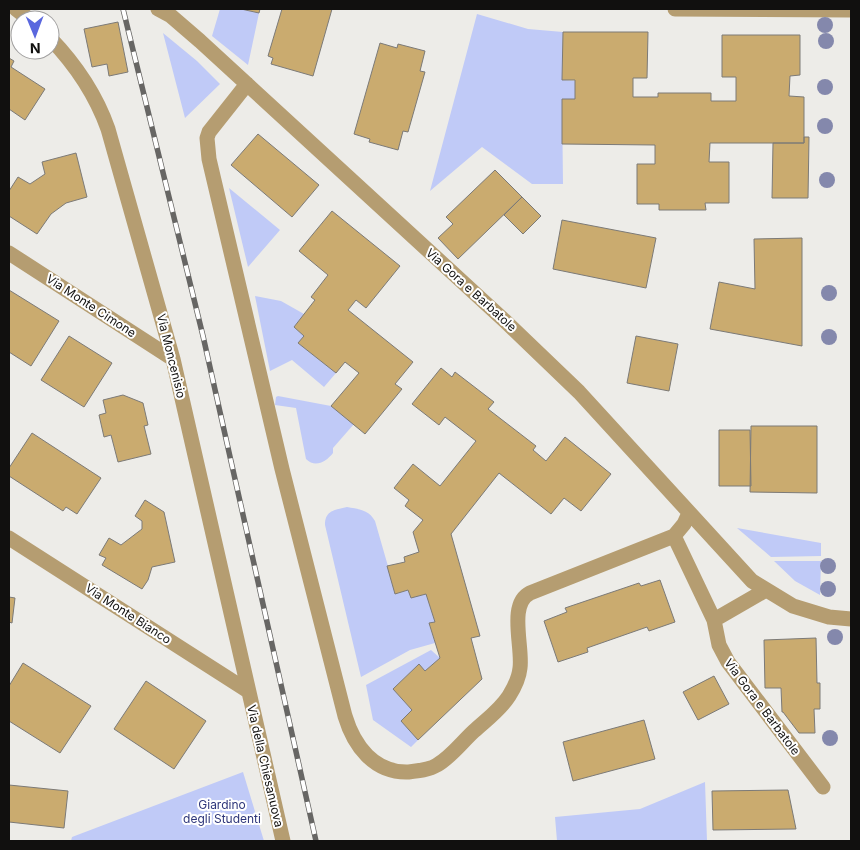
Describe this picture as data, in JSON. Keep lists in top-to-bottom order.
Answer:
{
  "streets": {
    "street": [
      "Via Gora e Barbatole",
      "Via Monte Cimone",
      "Via Moncenisio",
      "Via Monte Bianco",
      "Via della Chiesanuova"
    ]
  },
  "crossings": [
    ["Via Monte Cimone", "Via Moncenisio"],
    ["Via Moncenisio", "Via Monte Bianco"],
    ["Via Moncenisio", "Via della Chiesanuova"],
    ["Via Monte Bianco", "Via della Chiesanuova"]
  ],
  "parks": ["Giardino degli Studenti"],
  "north": "bottom"
}
